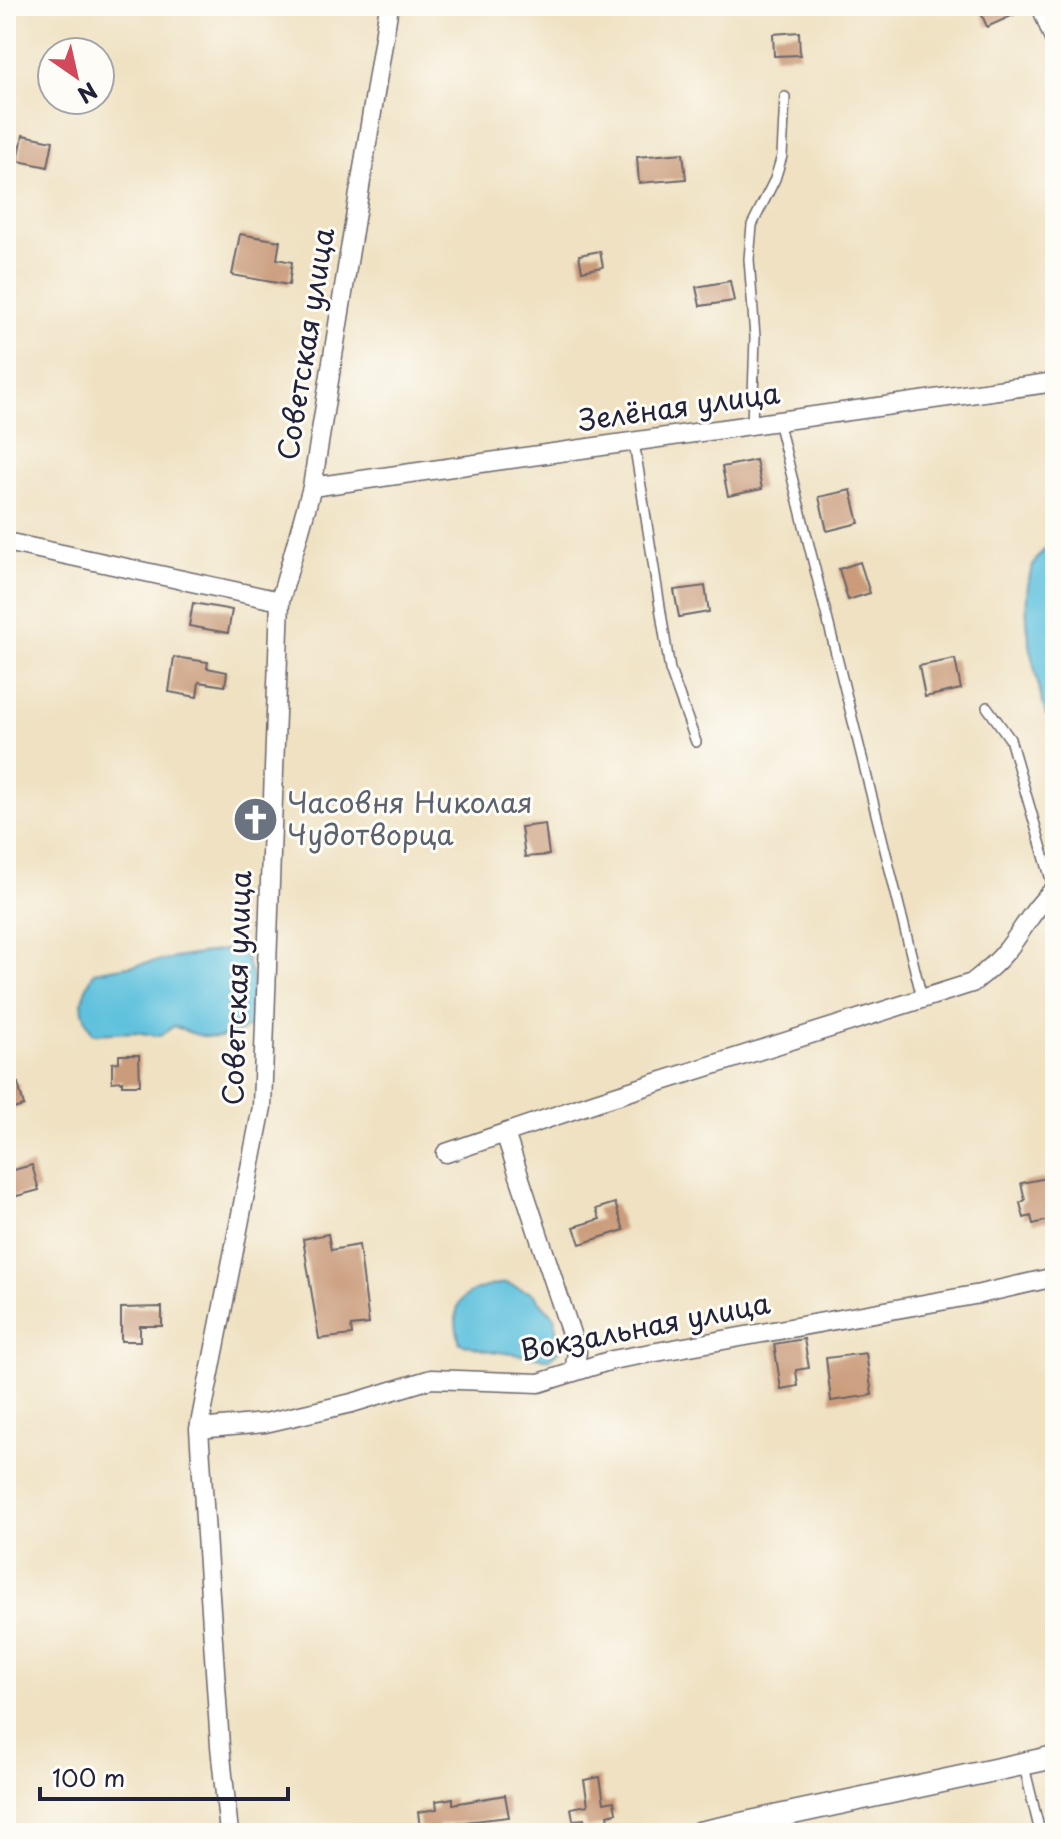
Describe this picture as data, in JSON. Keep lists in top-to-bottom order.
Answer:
{
  "streets": {
    "street": ["Советская улица", "Зелёная улица", "Вокзальная улица"]
  },
  "crossings": [
    ["Советская улица", "Зелёная улица"],
    ["Советская улица", "Вокзальная улица"]
  ],
  "places": {
    "church": ["Часовня Николая Чудотворца"]
  },
  "scale_bar": "100 m",
  "north": "bottom right"
}
